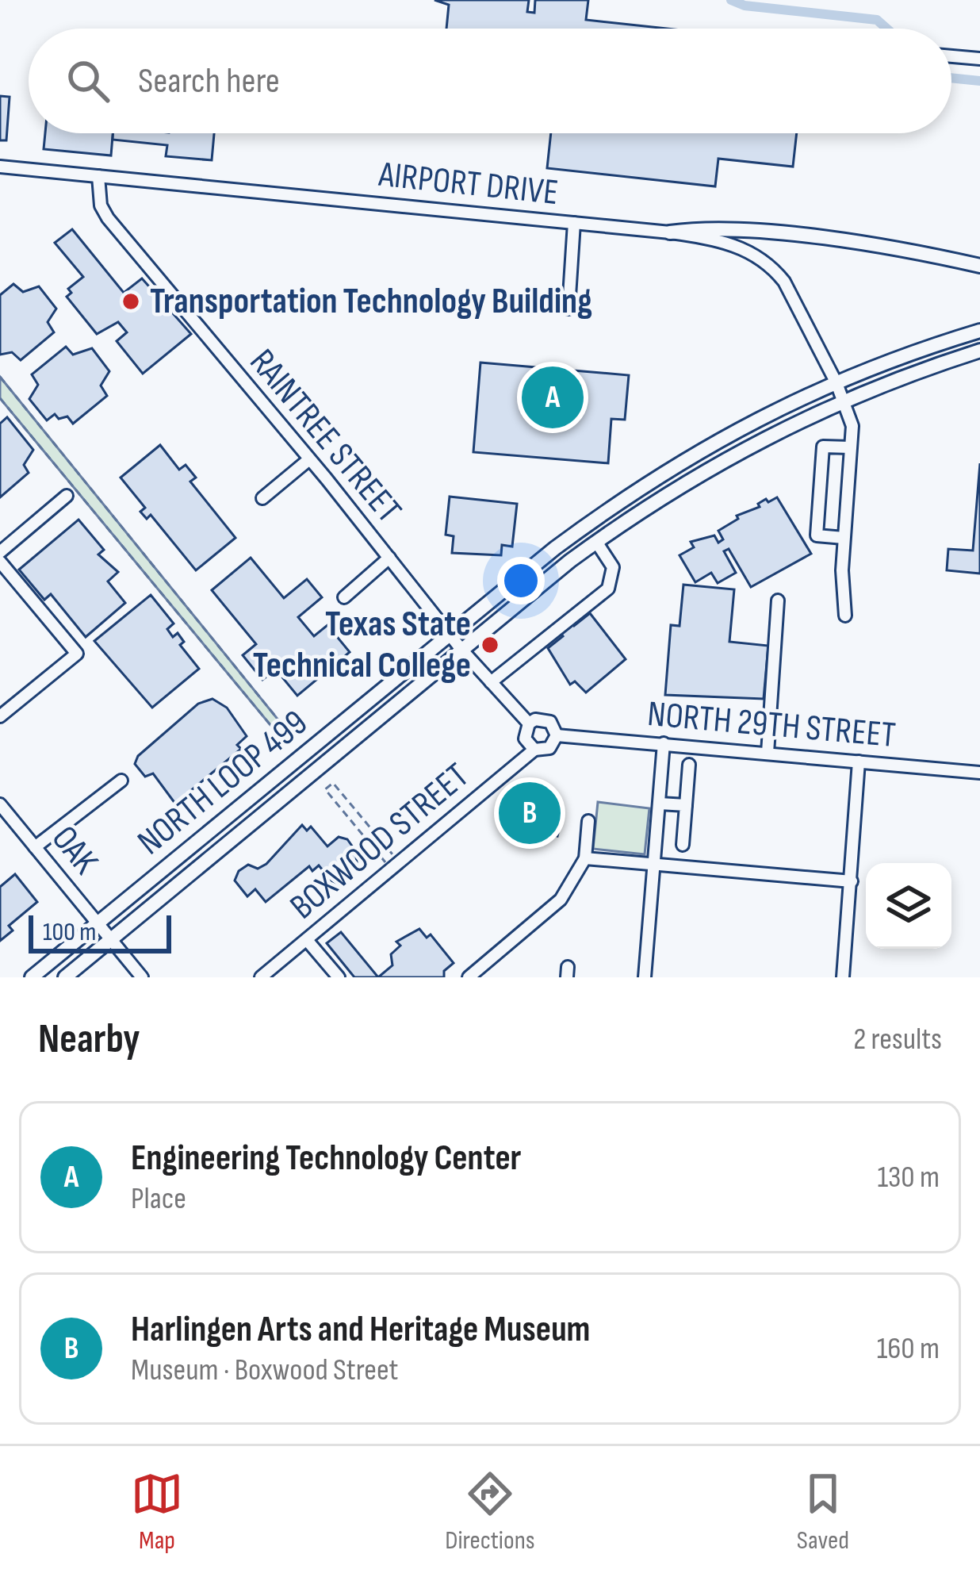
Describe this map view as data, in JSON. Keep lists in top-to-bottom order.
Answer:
{
  "streets": {
    "main road": ["NORTH LOOP 499"],
    "street": [
      "AIRPORT DRIVE",
      "RAINTREE STREET",
      "NORTH 29TH STREET",
      "BOXWOOD STREET",
      "OAK"
    ]
  },
  "crossings": [
    ["AIRPORT DRIVE", "RAINTREE STREET"],
    ["AIRPORT DRIVE", "NORTH LOOP 499"],
    ["RAINTREE STREET", "NORTH 29TH STREET"],
    ["RAINTREE STREET", "NORTH LOOP 499"],
    ["RAINTREE STREET", "BOXWOOD STREET"],
    ["NORTH 29TH STREET", "BOXWOOD STREET"],
    ["NORTH LOOP 499", "OAK"]
  ],
  "places": ["Transportation Technology Building", "Texas State Technical College"],
  "scale_bar": "100 m",
  "page": {
    "search": "Search here",
    "pins": ["A", "B"],
    "scale": "100 m",
    "heading": ["Nearby", "2 results"],
    "list": [
      {
        "mark": "A",
        "name": "Engineering Technology Center",
        "note": "Place",
        "value": "130 m"
      },
      {
        "mark": "B",
        "name": "Harlingen Arts and Heritage Museum",
        "note": "Museum · Boxwood Street",
        "value": "160 m"
      }
    ],
    "nav": ["Map", "Directions", "Saved"]
  }
}
